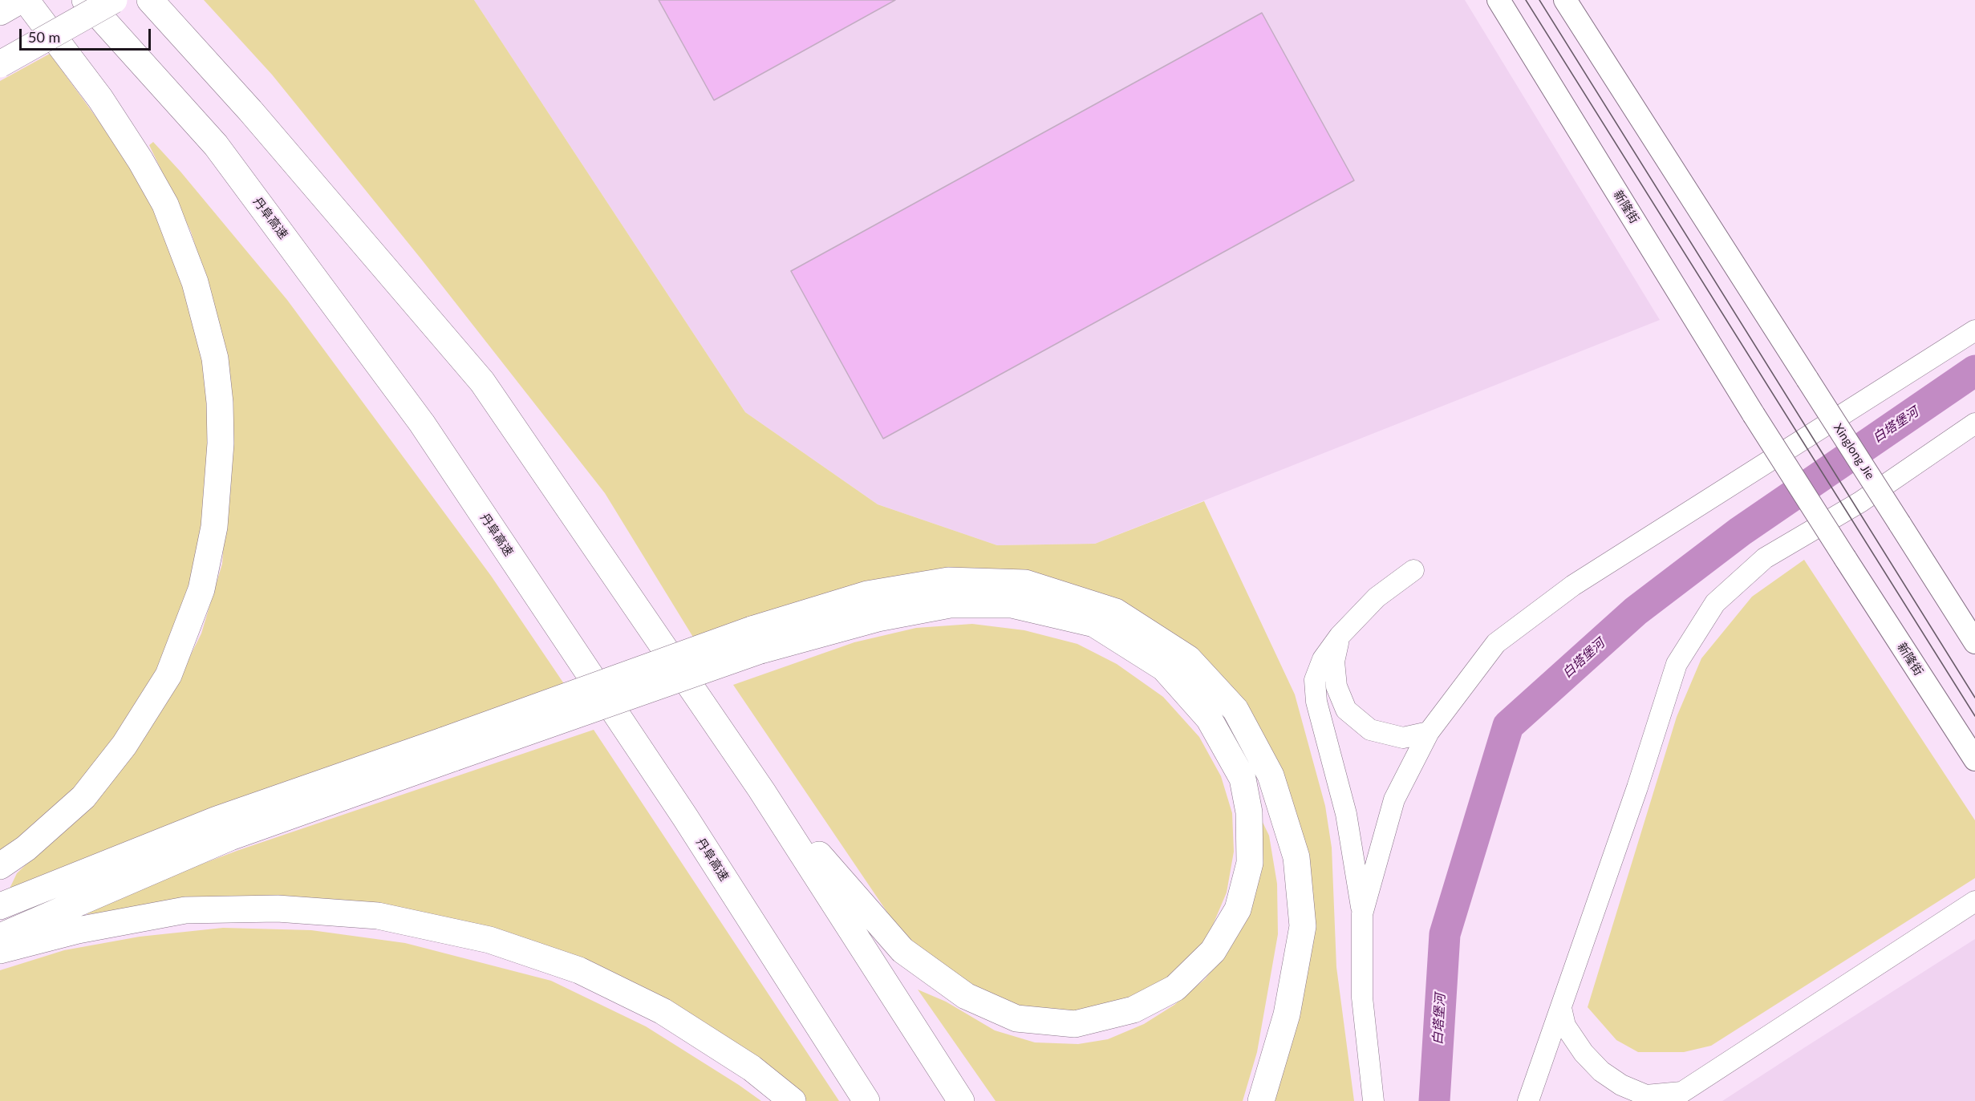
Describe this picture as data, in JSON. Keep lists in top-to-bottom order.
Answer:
{
  "streets": {
    "highway": ["丹阜高速"],
    "main road": ["新隆街", "Xinglong Jie"]
  },
  "water": ["白塔堡河"],
  "scale_bar": "50 m"
}
